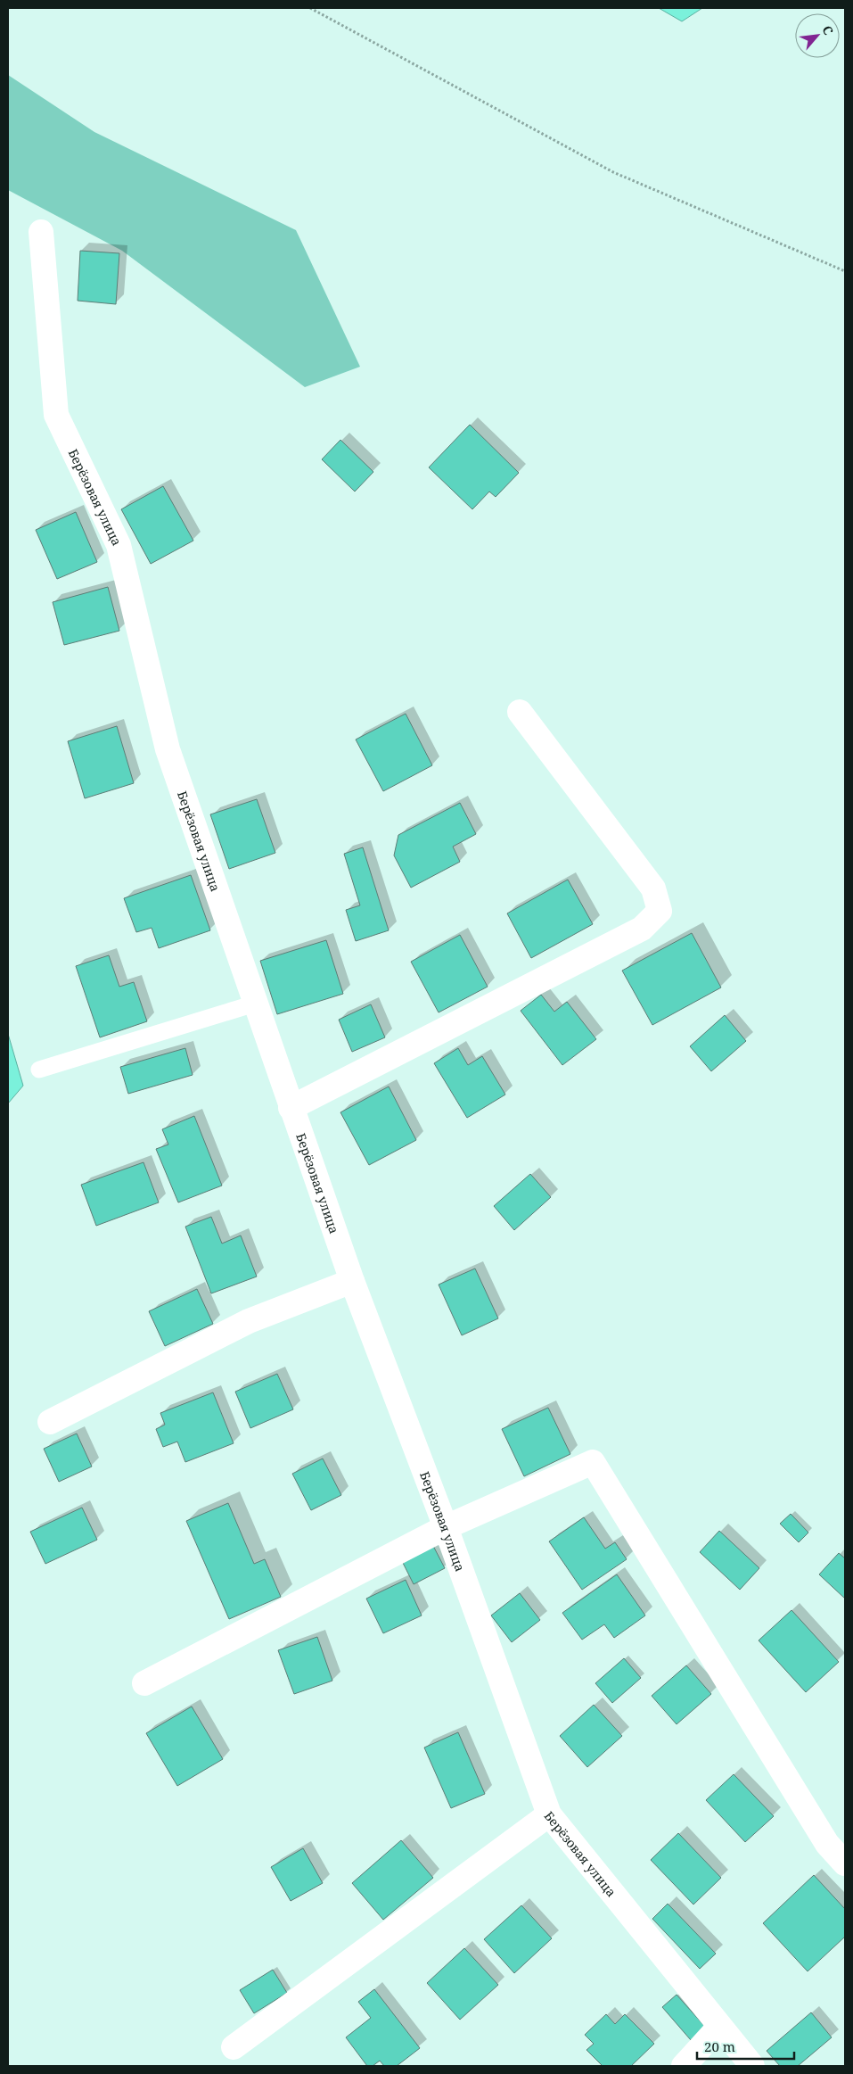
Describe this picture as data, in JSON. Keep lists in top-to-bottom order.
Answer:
{
  "streets": {
    "street": ["Берёзовая улица"]
  },
  "scale_bar": "20 m",
  "north": "top right"
}
